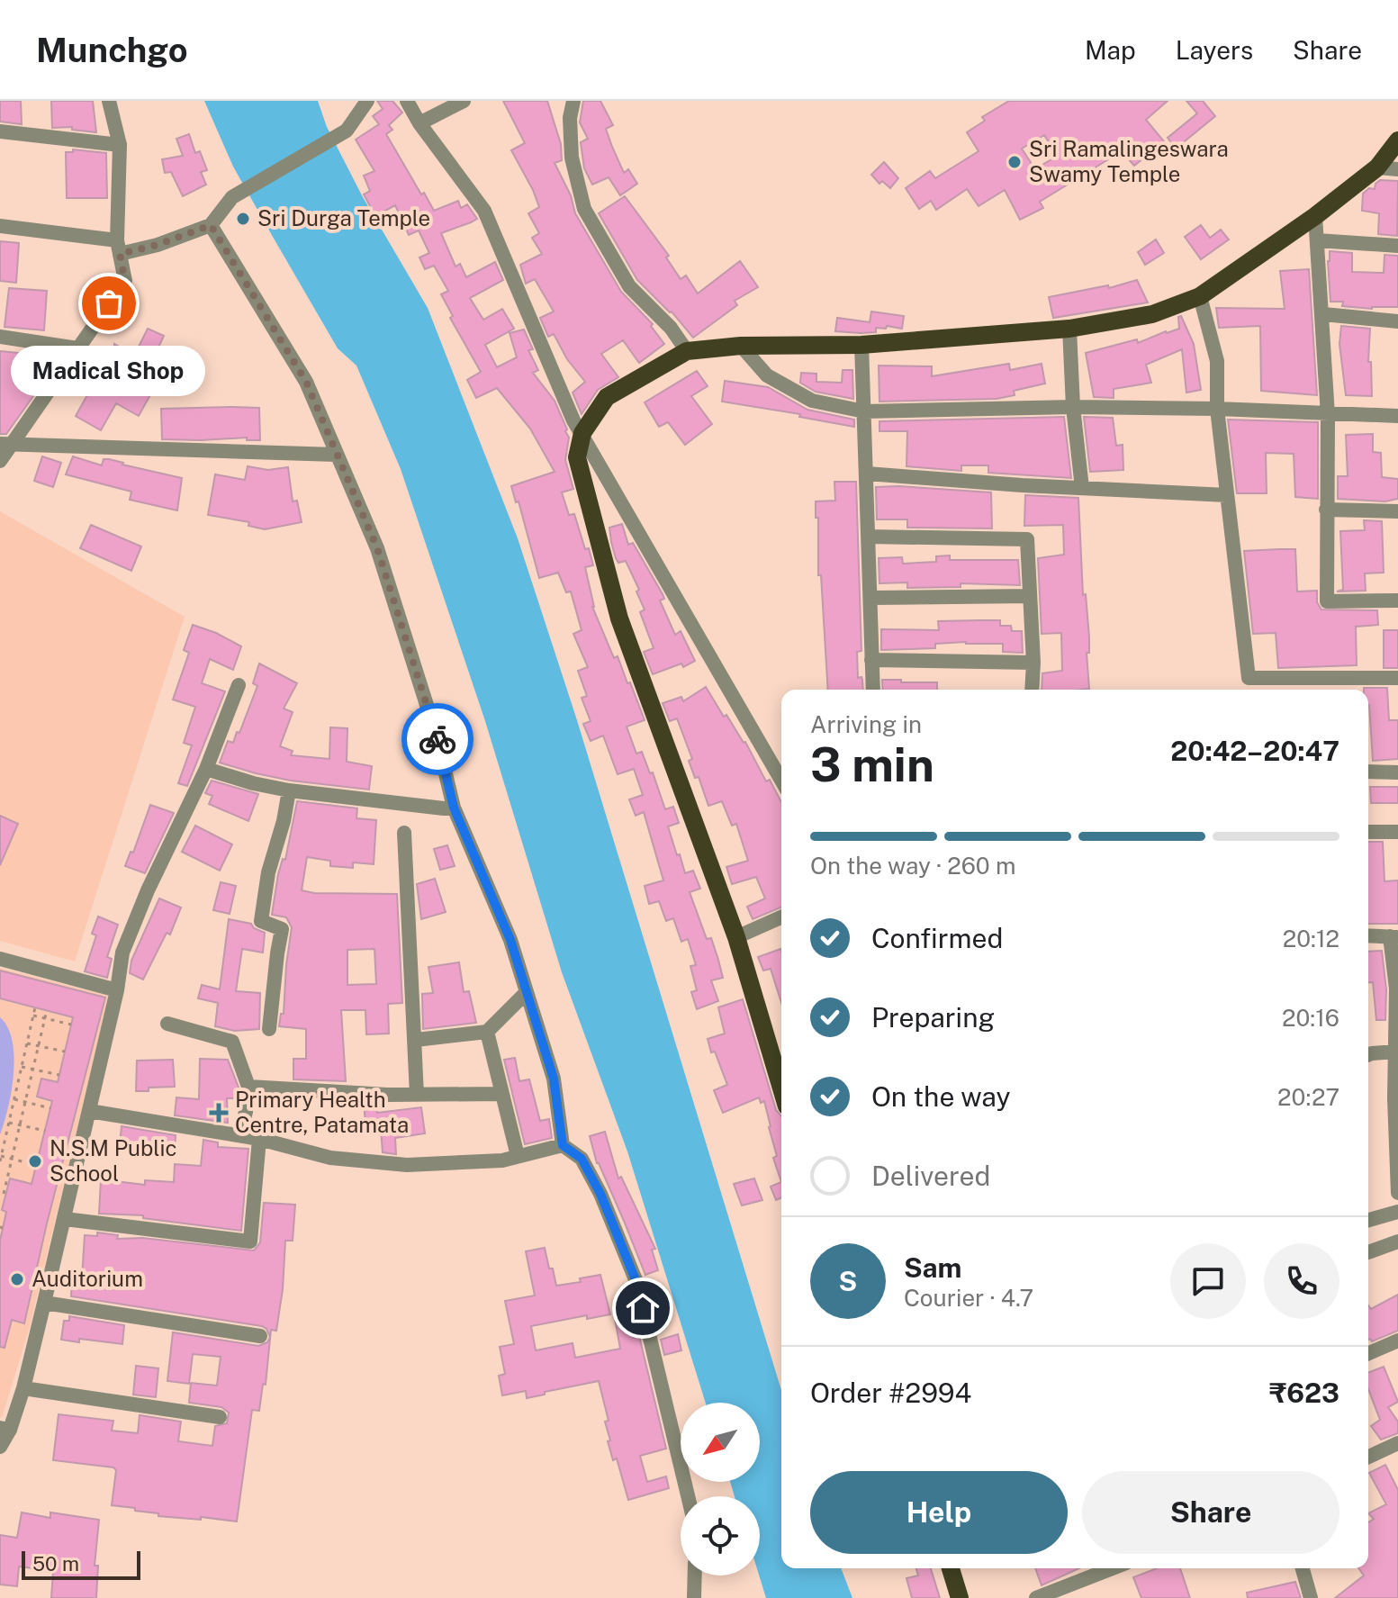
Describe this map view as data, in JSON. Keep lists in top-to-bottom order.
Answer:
{
  "places": {
    "other": [
      "Sri Ramalingeswara Swamy Temple",
      "Sri Durga Temple",
      "Madical Shop",
      "N.S.M Public School",
      "Auditorium"
    ],
    "health": ["Primary Health Centre, Patamata"]
  },
  "scale_bar": "50 m",
  "north": "bottom left",
  "page": {
    "header": "Munchgo",
    "nav": ["Map", "Layers", "Share"],
    "bubble": "Madical Shop",
    "heading": ["3 min", "Arriving in", "20:42–20:47"],
    "panel": [
      "Sam",
      "Courier · 4.7",
      "Order #2994",
      "₹623"
    ],
    "bar": "On the way · 260 m",
    "list": [
      ["Confirmed", "20:12"],
      ["Preparing", "20:16"],
      ["On the way", "20:27"],
      "Delivered"
    ],
    "round": "S",
    "buttons": ["Help", "Share"],
    "scale": "50 m"
  }
}
